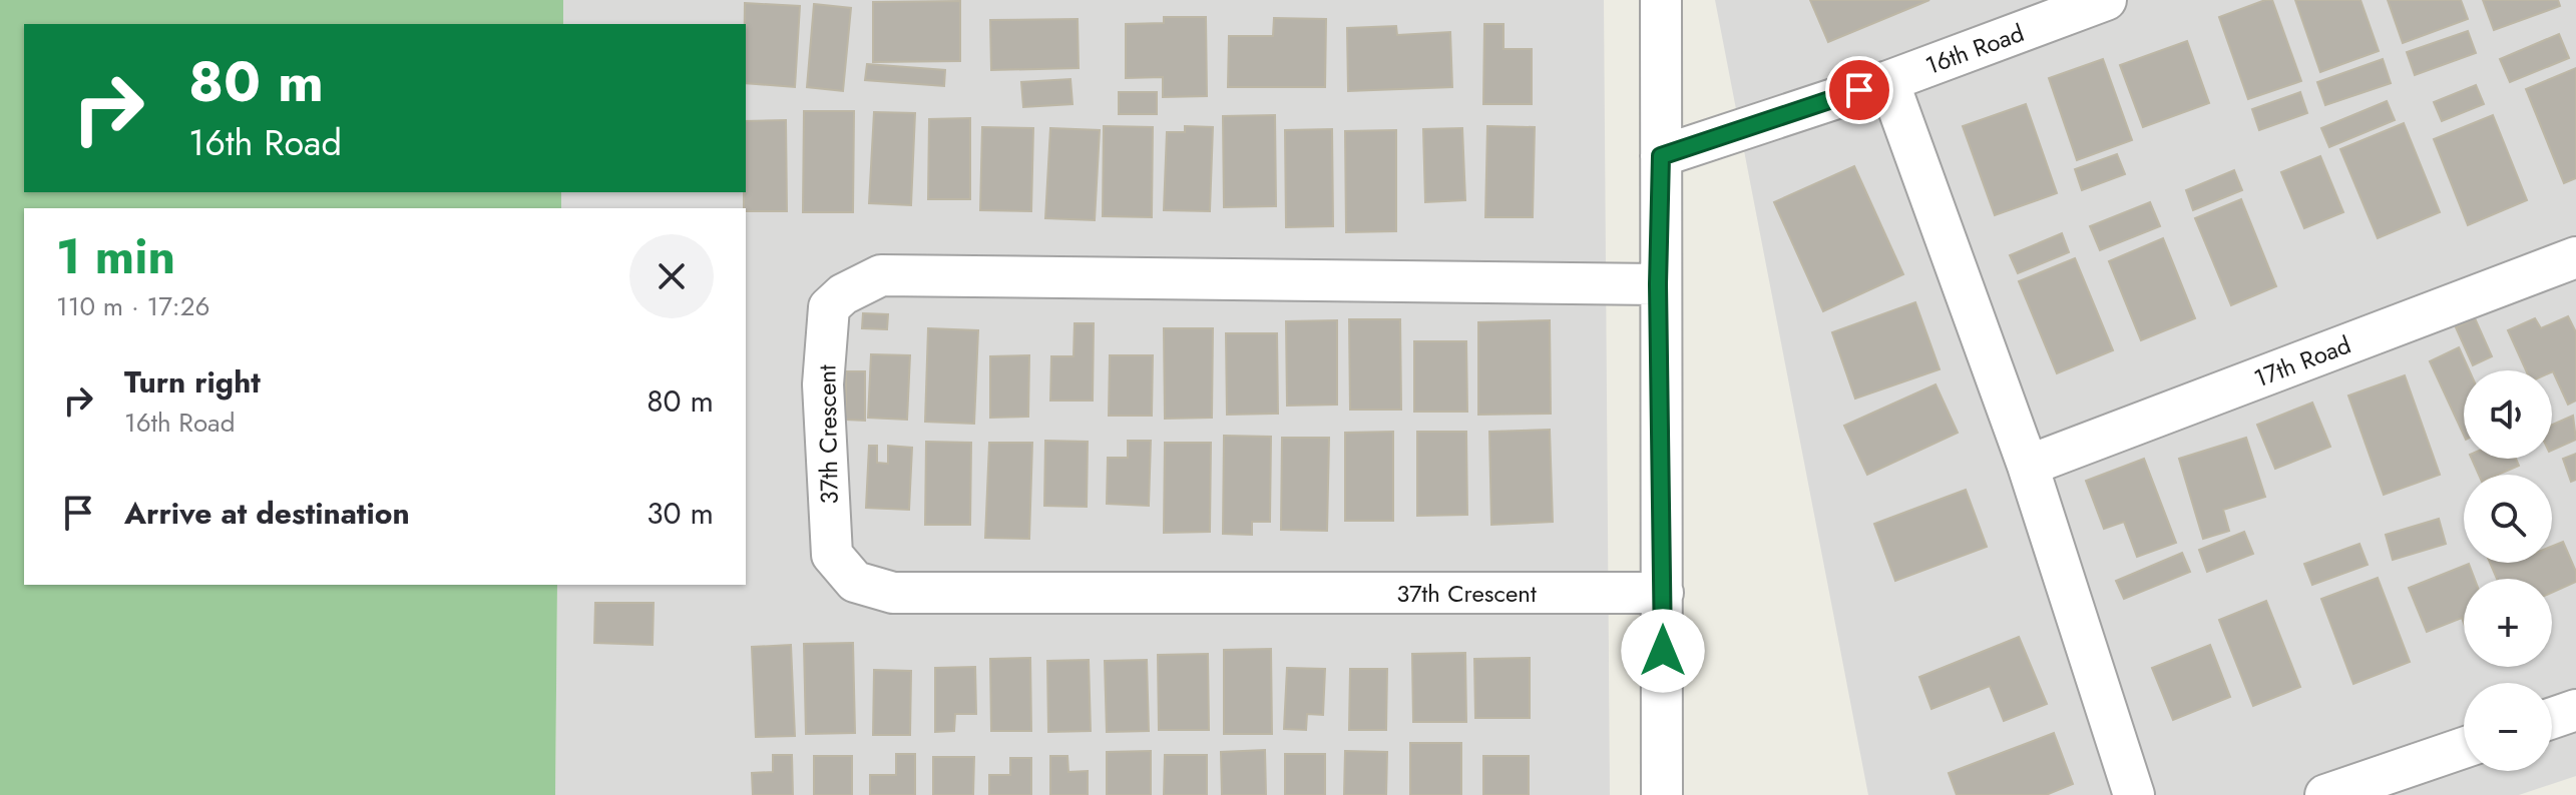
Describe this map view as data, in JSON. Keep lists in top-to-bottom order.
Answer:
{
  "streets": {
    "street": ["16th Road", "17th Road", "37th Crescent"]
  },
  "page": {
    "turn": ["80 m", "16th Road"],
    "heading": ["1 min", "110 m · 17:26"],
    "list": [
      {
        "name": "Turn right",
        "note": "16th Road",
        "value": "80 m"
      },
      {
        "name": "Arrive at destination",
        "value": "30 m"
      }
    ],
    "map_buttons": ["+", "−"]
  }
}
